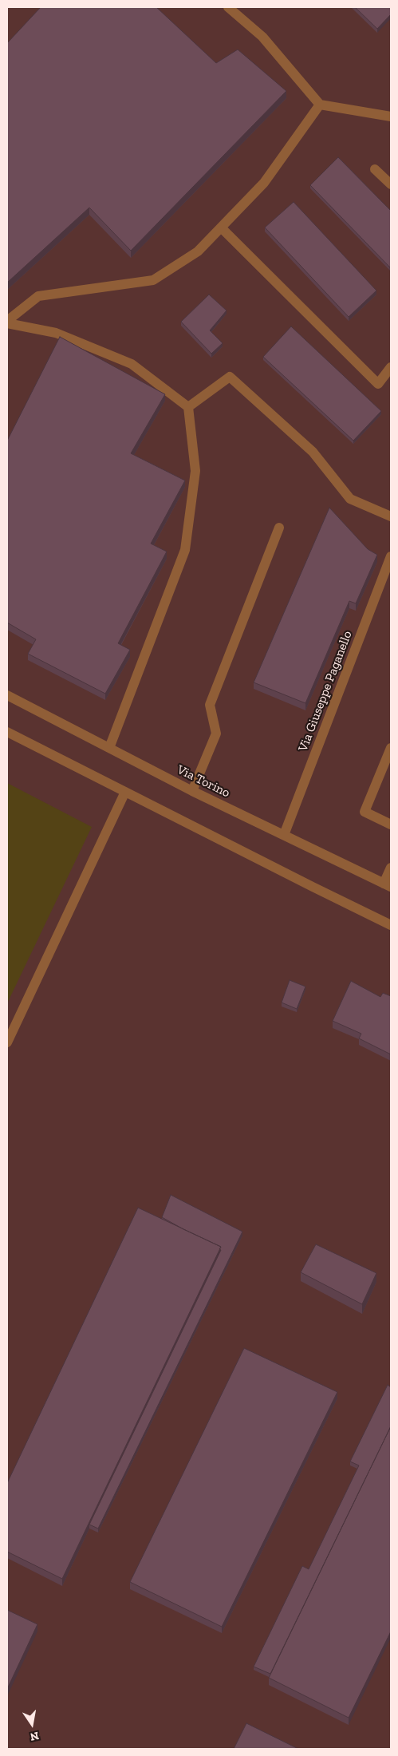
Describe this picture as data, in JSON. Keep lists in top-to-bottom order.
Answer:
{
  "streets": {
    "street": ["Via Giuseppe Paganello", "Via Torino"]
  },
  "crossings": [
    ["Via Giuseppe Paganello", "Via Torino"]
  ],
  "north": "bottom"
}
